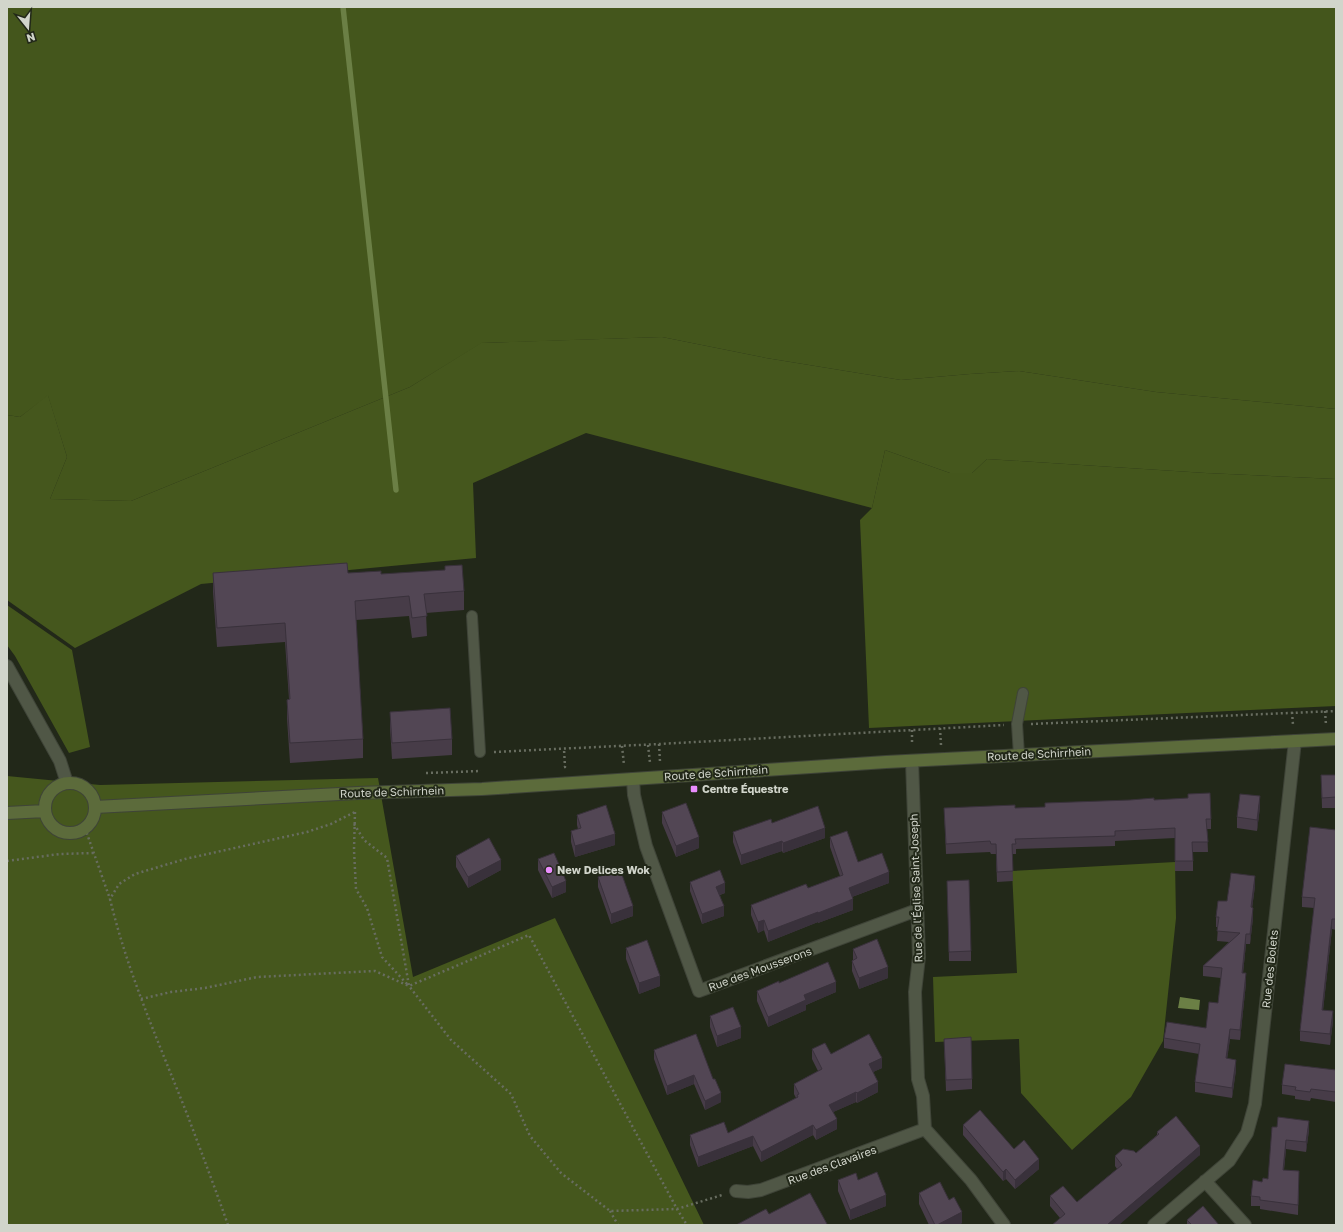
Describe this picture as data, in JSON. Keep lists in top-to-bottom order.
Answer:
{
  "streets": {
    "street": [
      "Route de Schirrhein",
      "Rue de l'Église Saint-Joseph",
      "Rue des Mousserons",
      "Rue des Bolets",
      "Rue des Clavaires"
    ]
  },
  "crossings": [
    ["Route de Schirrhein", "Rue de l'Église Saint-Joseph"],
    ["Route de Schirrhein", "Rue des Mousserons"],
    ["Route de Schirrhein", "Rue des Bolets"],
    ["Rue de l'Église Saint-Joseph", "Rue des Mousserons"],
    ["Rue de l'Église Saint-Joseph", "Rue des Clavaires"]
  ],
  "places": {
    "transit": ["Centre Équestre"],
    "other": ["New Delices Wok"]
  },
  "north": "bottom"
}
